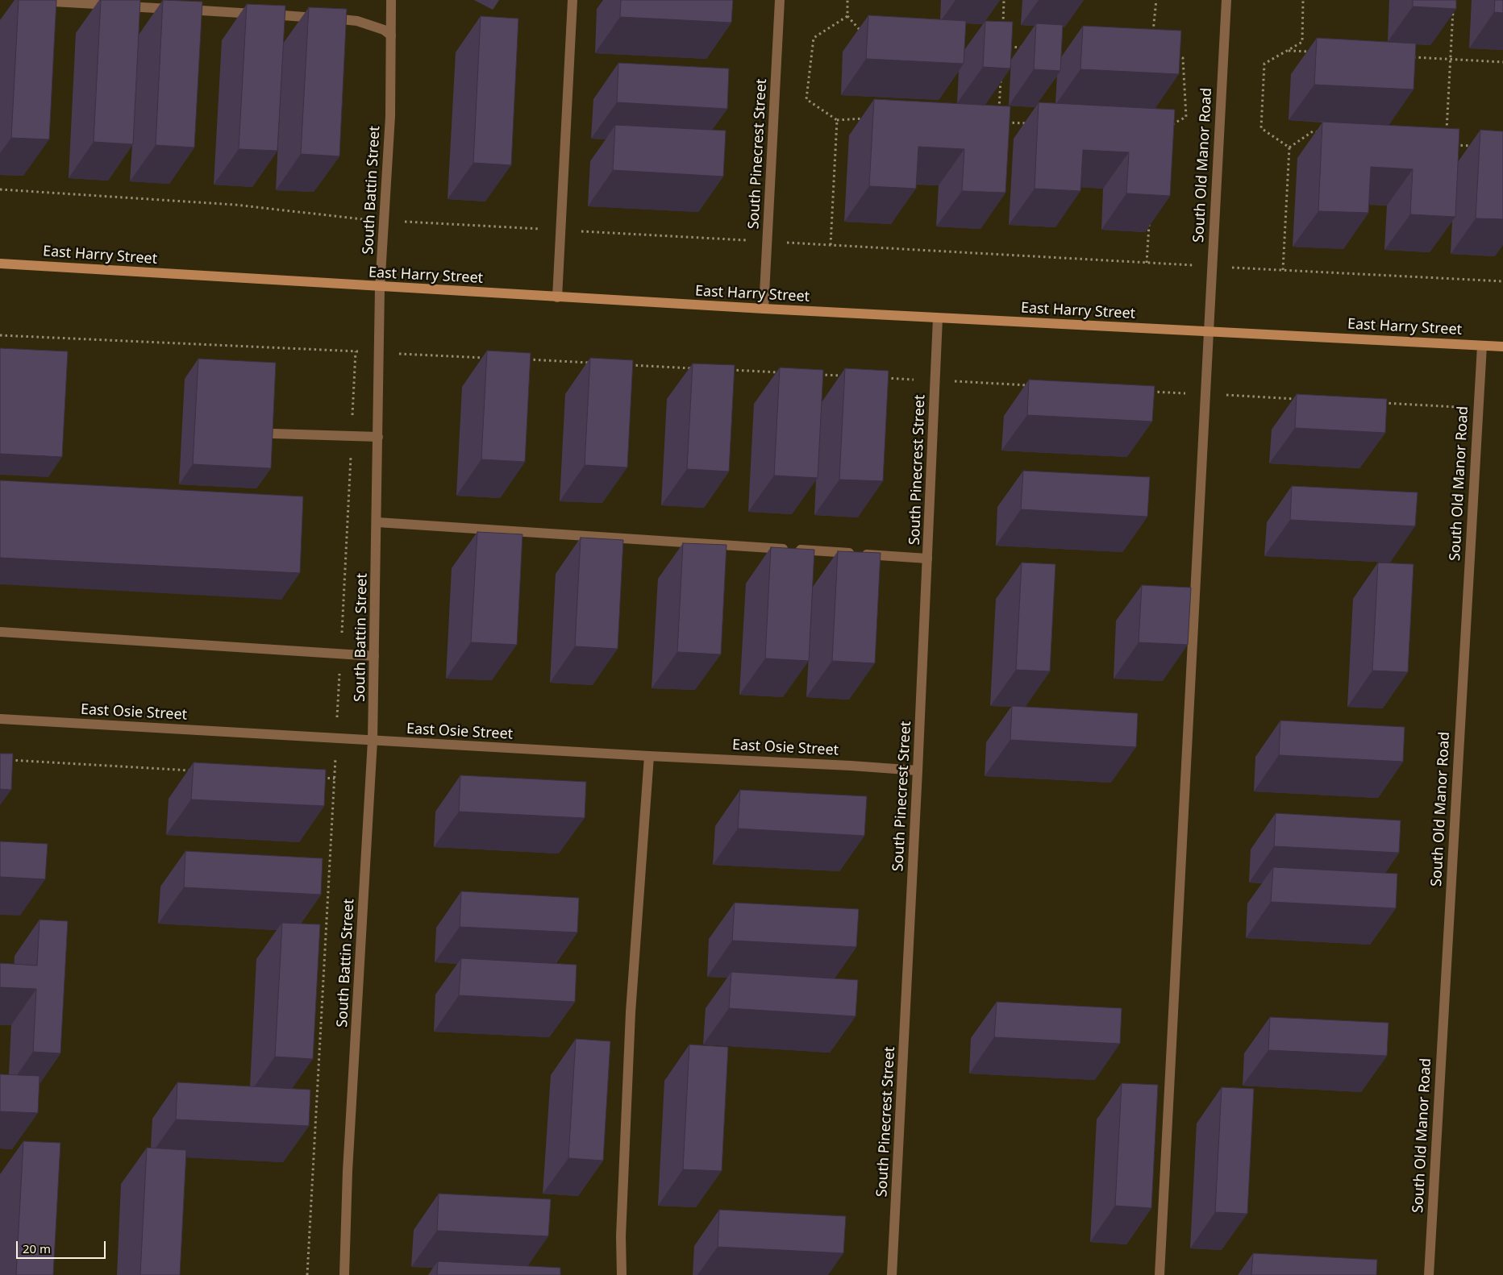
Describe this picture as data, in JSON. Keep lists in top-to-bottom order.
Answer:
{
  "streets": {
    "main road": ["East Harry Street"],
    "street": [
      "South Pinecrest Street",
      "South Old Manor Road",
      "South Battin Street",
      "East Osie Street"
    ]
  },
  "crossings": [
    ["South Pinecrest Street", "East Harry Street"],
    ["South Pinecrest Street", "East Osie Street"],
    ["South Old Manor Road", "East Harry Street"],
    ["South Battin Street", "East Harry Street"],
    ["South Battin Street", "East Osie Street"]
  ],
  "scale_bar": "20 m"
}
